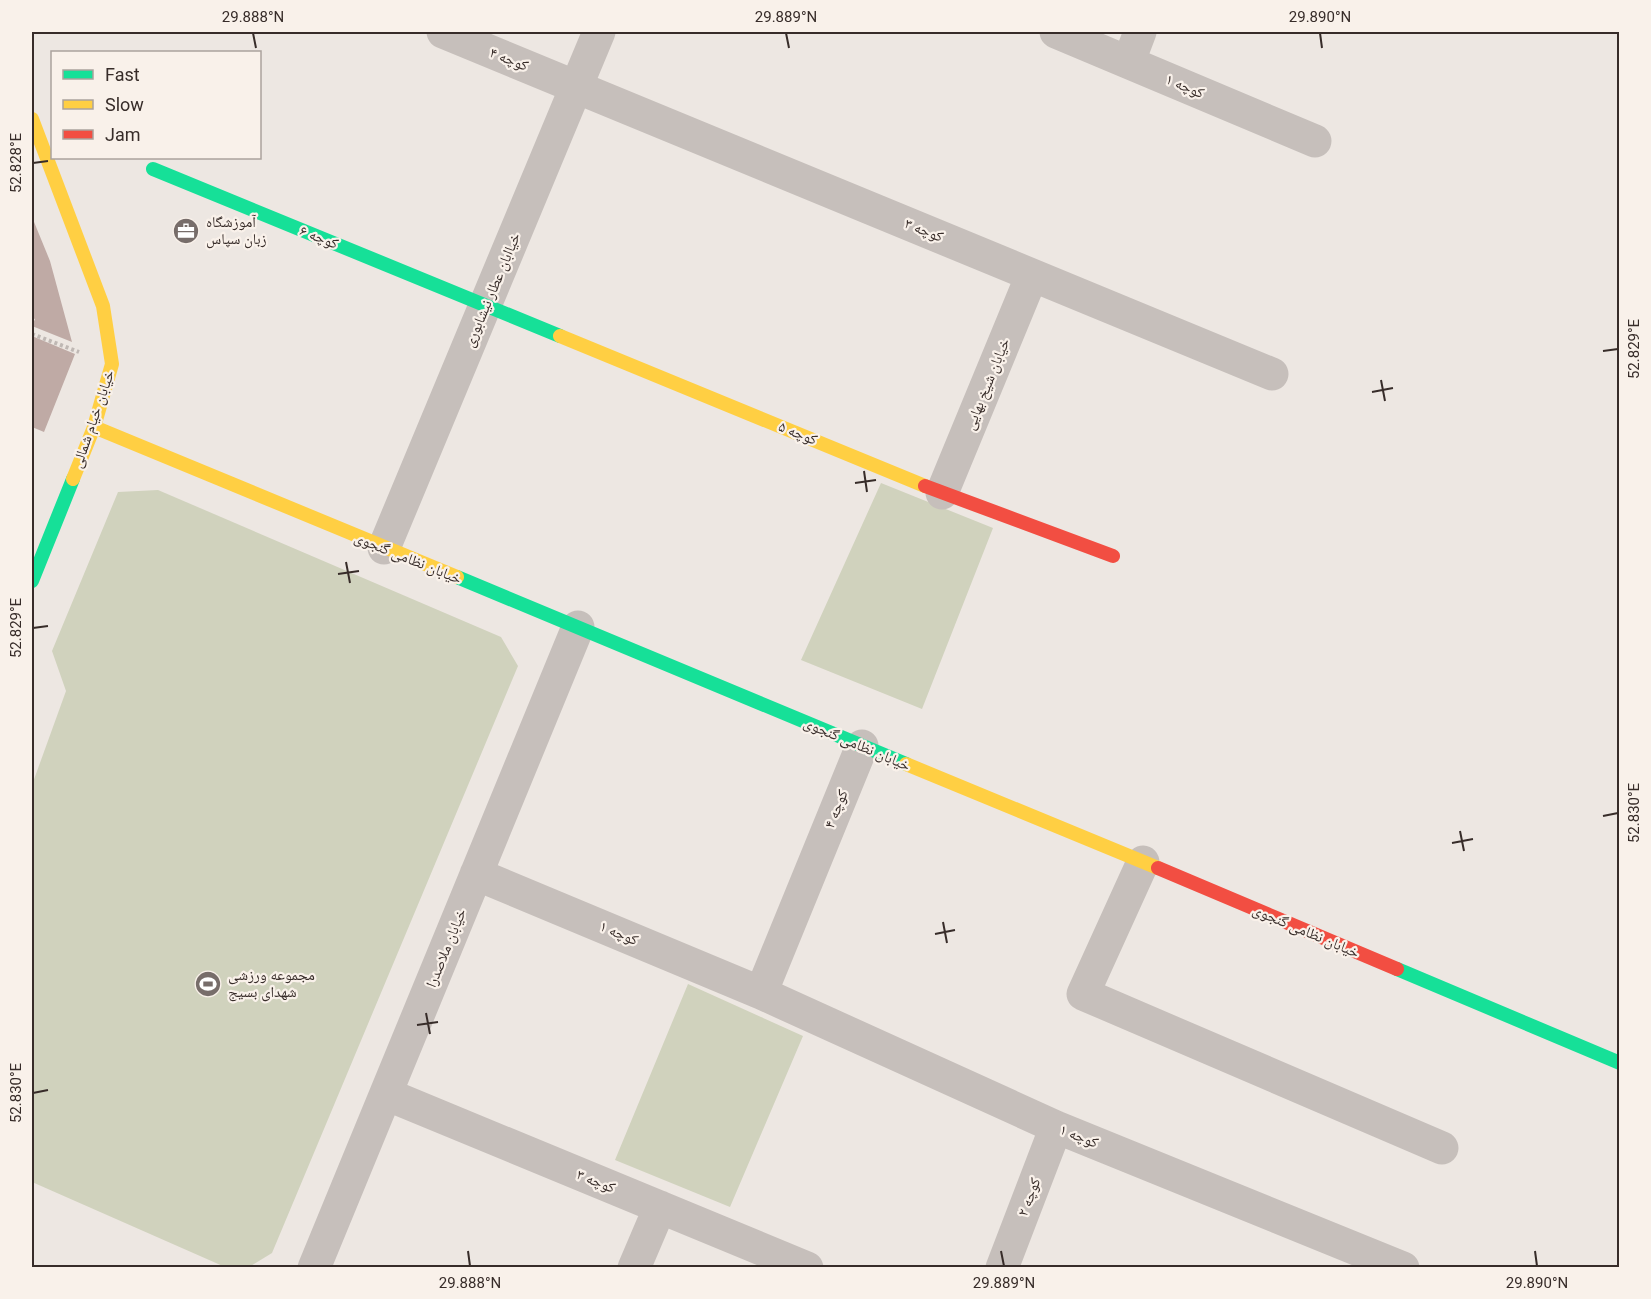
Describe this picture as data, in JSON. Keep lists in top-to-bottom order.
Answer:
{
  "streets": {
    "street": [
      "کوچه ۴",
      "کوچه ۱",
      "کوچه ۳",
      "کوچه ۶",
      "خیاابان عطار نیشابوری",
      "خیابان شیخ بهایی",
      "خیابان خیام شمالی",
      "کوچه ۵",
      "خیابان نظامی گنجوی",
      "خیابان ملاصدرا",
      "کوچه ۲"
    ]
  },
  "crossings": [
    ["کوچه ۴", "کوچه ۱"],
    ["کوچه ۴", "کوچه ۳"],
    ["کوچه ۴", "خیاابان عطار نیشابوری"],
    ["کوچه ۴", "خیابان نظامی گنجوی"],
    ["کوچه ۱", "خیابان ملاصدرا"],
    ["کوچه ۱", "کوچه ۲"],
    ["کوچه ۳", "خیاابان عطار نیشابوری"],
    ["کوچه ۳", "خیابان شیخ بهایی"],
    ["کوچه ۳", "خیابان ملاصدرا"],
    ["کوچه ۶", "خیاابان عطار نیشابوری"],
    ["کوچه ۶", "کوچه ۵"],
    ["خیاابان عطار نیشابوری", "کوچه ۵"],
    ["خیاابان عطار نیشابوری", "خیابان نظامی گنجوی"],
    ["خیابان شیخ بهایی", "کوچه ۵"],
    ["خیابان خیام شمالی", "خیابان نظامی گنجوی"],
    ["خیابان نظامی گنجوی", "خیابان ملاصدرا"]
  ],
  "places": {
    "office": ["آموزشگاه زبان سپاس"],
    "sports": ["مجموعه ورزشی شهدای بسیج"]
  },
  "legend": ["Fast", "Slow", "Jam"],
  "coordinates": [
    "29.888°N",
    "29.889°N",
    "29.890°N",
    "52.828°E",
    "52.829°E",
    "52.830°E"
  ]
}
